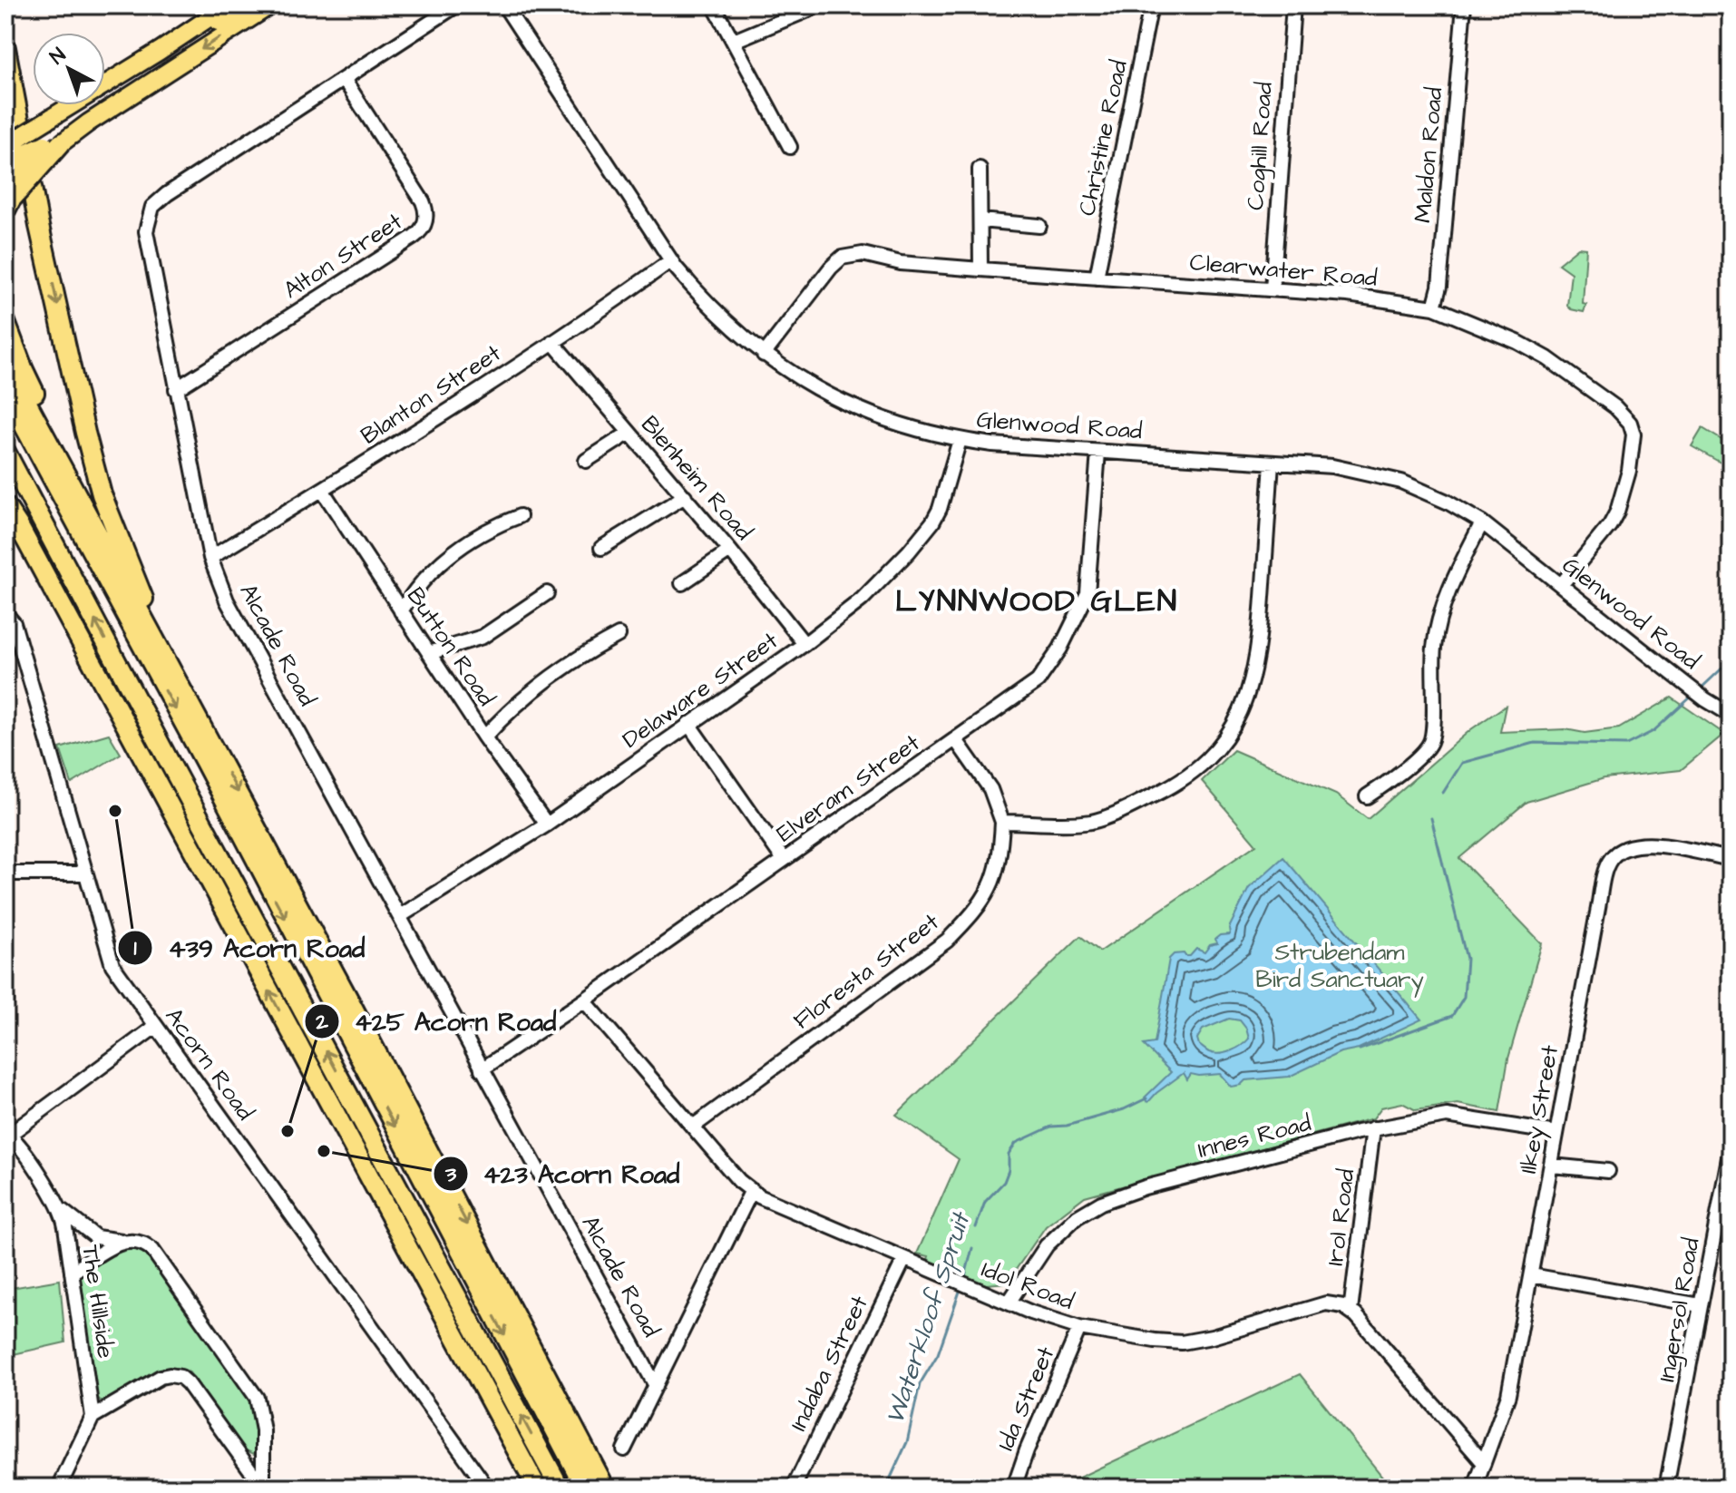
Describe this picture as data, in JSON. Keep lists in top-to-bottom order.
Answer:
{
  "streets": {
    "street": [
      "Christine Road",
      "Coghill Road",
      "Maldon Road",
      "Alton Street",
      "Clearwater Road",
      "Blanton Street",
      "Glenwood Road",
      "Blenheim Road",
      "Alcade Road",
      "Button Road",
      "Delaware Street",
      "Elveram Street",
      "Floresta Street",
      "Acorn Road",
      "Ilkey Street",
      "Innes Road",
      "Irol Road",
      "Idol Road",
      "The Hillside",
      "Ingersol Road",
      "Indaba Street",
      "Ida Street"
    ]
  },
  "crossings": [
    ["Christine Road", "Clearwater Road"],
    ["Coghill Road", "Clearwater Road"],
    ["Maldon Road", "Clearwater Road"],
    ["Alton Street", "Alcade Road"],
    ["Clearwater Road", "Glenwood Road"],
    ["Blanton Street", "Glenwood Road"],
    ["Blanton Street", "Blenheim Road"],
    ["Blanton Street", "Alcade Road"],
    ["Blanton Street", "Button Road"],
    ["Glenwood Road", "Delaware Street"],
    ["Glenwood Road", "Elveram Street"],
    ["Blenheim Road", "Delaware Street"],
    ["Alcade Road", "Delaware Street"],
    ["Alcade Road", "Elveram Street"],
    ["Button Road", "Delaware Street"],
    ["Elveram Street", "Idol Road"],
    ["Floresta Street", "Idol Road"],
    ["Ilkey Street", "Innes Road"],
    ["Innes Road", "Irol Road"],
    ["Innes Road", "Idol Road"],
    ["Irol Road", "Idol Road"],
    ["Idol Road", "Indaba Street"],
    ["Idol Road", "Ida Street"]
  ],
  "districts": ["LYNNWOOD GLEN"],
  "water": ["Waterkloof Spruit"],
  "parks": ["Strubendam Bird Sanctuary"],
  "places": ["439 Acorn Road", "425 Acorn Road", "423 Acorn Road"],
  "north": "top left"
}
